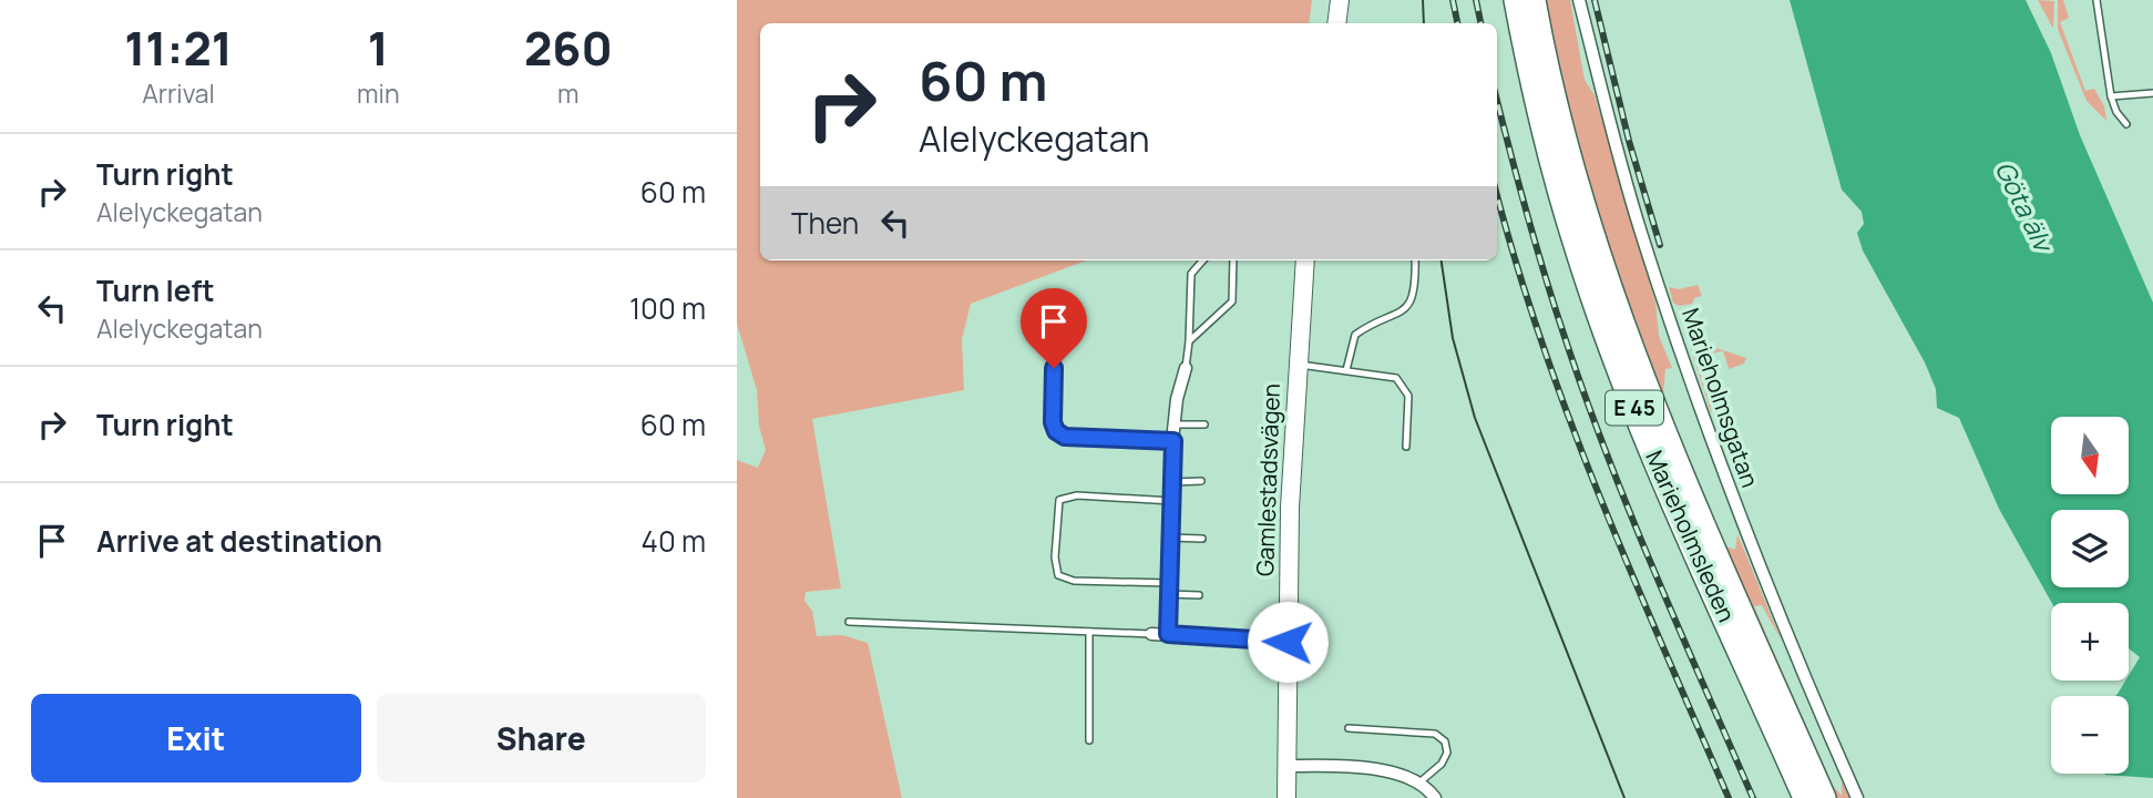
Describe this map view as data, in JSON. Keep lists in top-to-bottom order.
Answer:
{
  "streets": {
    "highway": ["E 45", "Marieholmsleden"],
    "street": ["Marieholmsgatan", "Gamlestadsvägen"]
  },
  "water": ["Göta älv"],
  "north": "bottom",
  "page": {
    "eta": [
      "11:21",
      "Arrival",
      "1",
      "min",
      "260",
      "m"
    ],
    "turn": ["60 m", "Alelyckegatan"],
    "list": [
      {
        "name": "Turn right",
        "note": "Alelyckegatan",
        "value": "60 m"
      },
      {
        "name": "Turn left",
        "note": "Alelyckegatan",
        "value": "100 m"
      },
      {
        "name": "Turn right",
        "value": "60 m"
      },
      {
        "name": "Arrive at destination",
        "value": "40 m"
      }
    ],
    "then": "Then",
    "map_buttons": ["+", "−"],
    "buttons": ["Exit", "Share"]
  }
}
